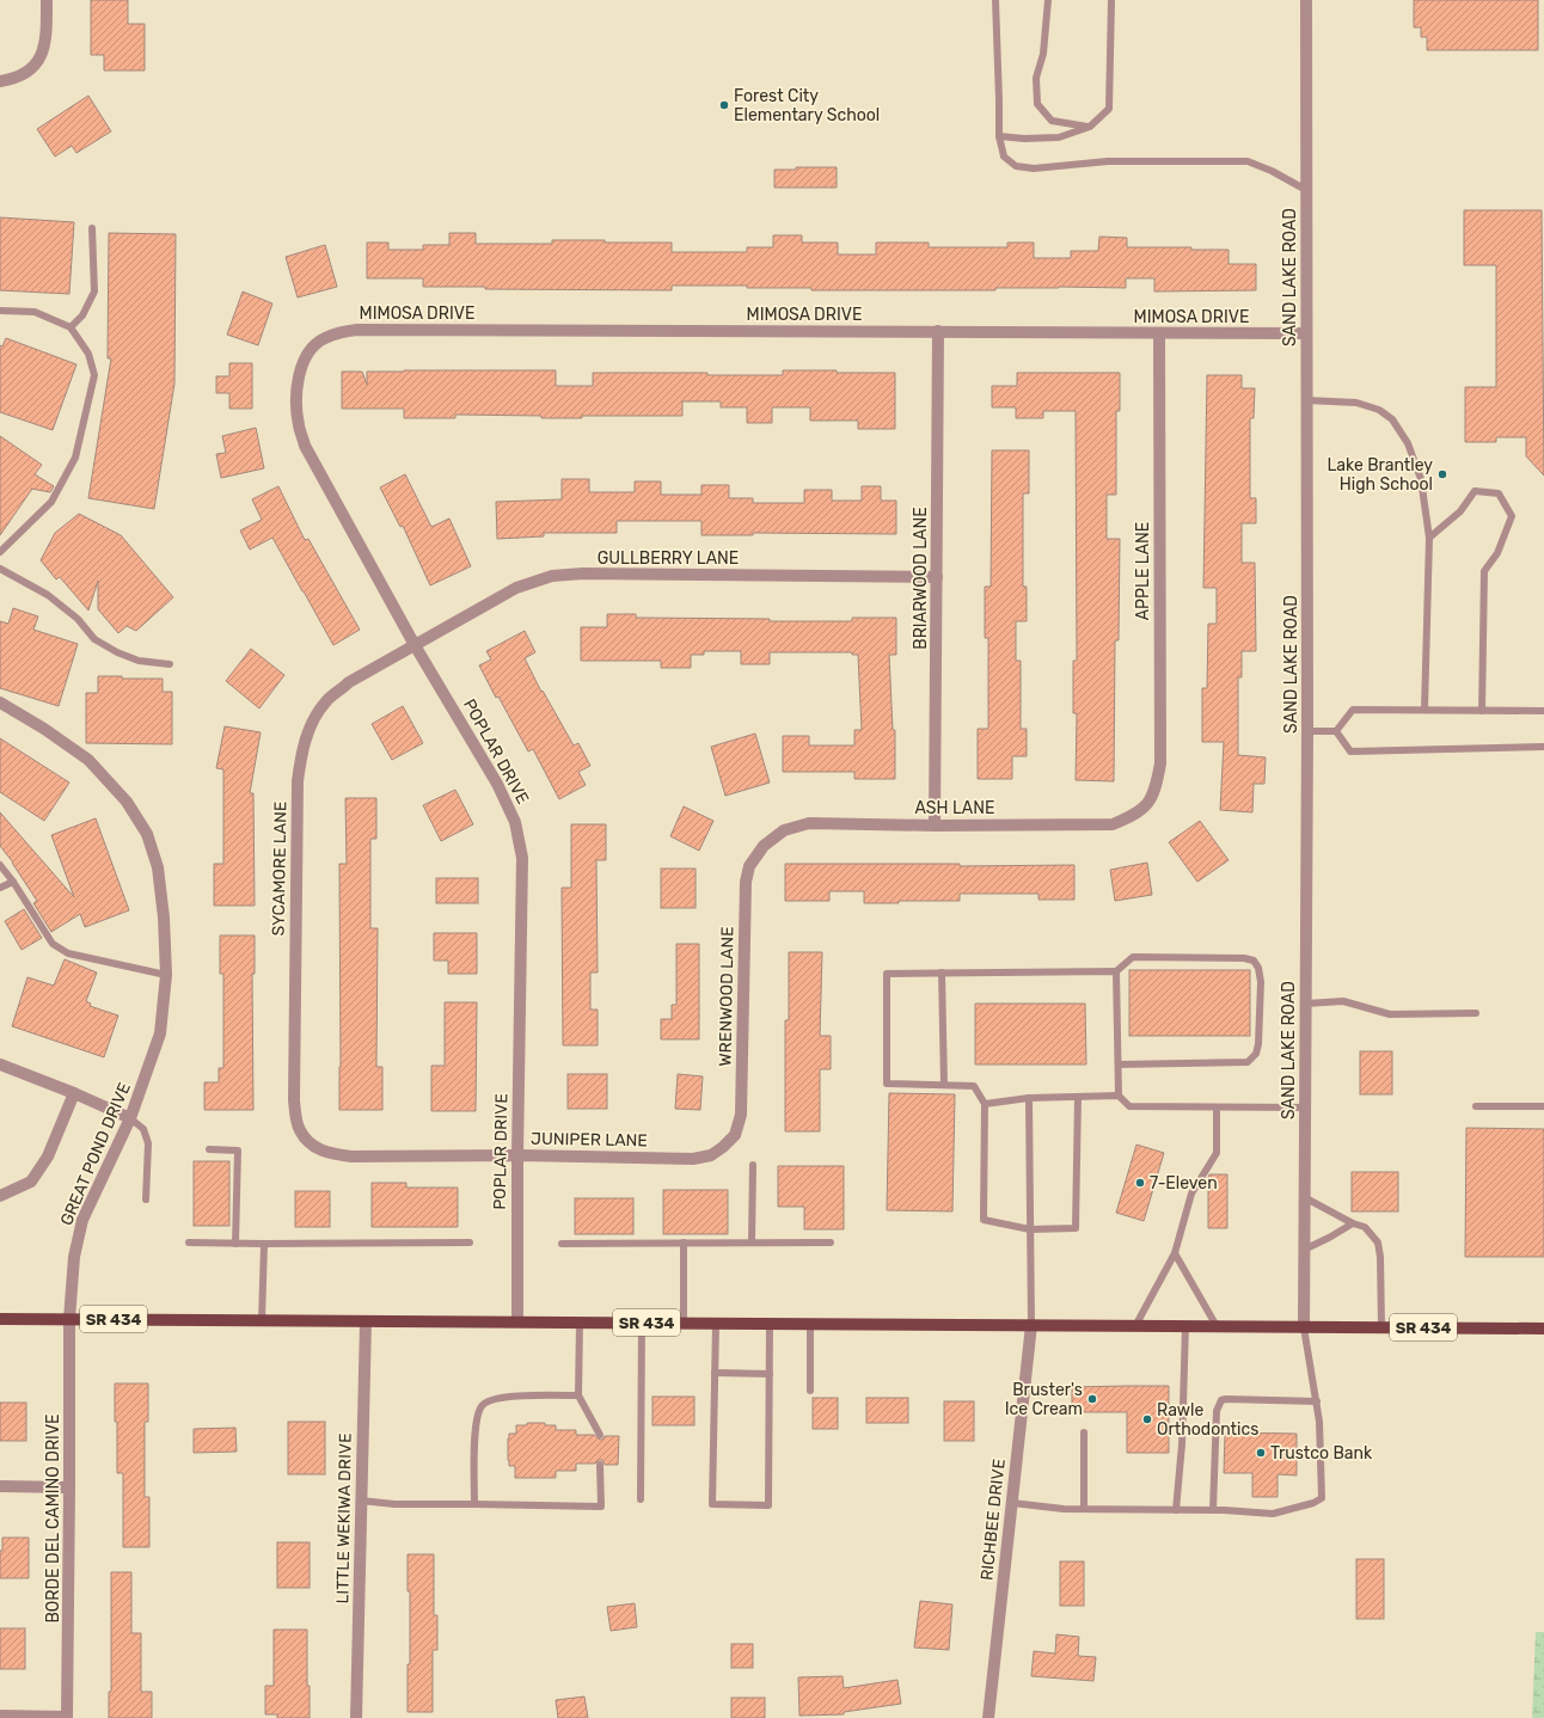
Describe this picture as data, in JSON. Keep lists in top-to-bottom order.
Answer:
{
  "streets": {
    "main road": ["SR 434"],
    "street": [
      "SAND LAKE ROAD",
      "MIMOSA DRIVE",
      "GULLBERRY LANE",
      "APPLE LANE",
      "BRIARWOOD LANE",
      "POPLAR DRIVE",
      "ASH LANE",
      "SYCAMORE LANE",
      "WRENWOOD LANE",
      "JUNIPER LANE",
      "GREAT POND DRIVE",
      "BORDE DEL CAMINO DRIVE",
      "LITTLE WEKIWA DRIVE",
      "RICHBEE DRIVE"
    ]
  },
  "crossings": [
    ["SAND LAKE ROAD", "MIMOSA DRIVE"],
    ["SAND LAKE ROAD", "SR 434"],
    ["MIMOSA DRIVE", "APPLE LANE"],
    ["MIMOSA DRIVE", "BRIARWOOD LANE"],
    ["MIMOSA DRIVE", "POPLAR DRIVE"],
    ["GULLBERRY LANE", "BRIARWOOD LANE"],
    ["GULLBERRY LANE", "POPLAR DRIVE"],
    ["GULLBERRY LANE", "SYCAMORE LANE"],
    ["APPLE LANE", "ASH LANE"],
    ["BRIARWOOD LANE", "ASH LANE"],
    ["POPLAR DRIVE", "SYCAMORE LANE"],
    ["POPLAR DRIVE", "JUNIPER LANE"],
    ["POPLAR DRIVE", "SR 434"],
    ["ASH LANE", "WRENWOOD LANE"],
    ["SYCAMORE LANE", "JUNIPER LANE"],
    ["WRENWOOD LANE", "JUNIPER LANE"],
    ["GREAT POND DRIVE", "SR 434"],
    ["GREAT POND DRIVE", "BORDE DEL CAMINO DRIVE"],
    ["SR 434", "BORDE DEL CAMINO DRIVE"],
    ["SR 434", "LITTLE WEKIWA DRIVE"],
    ["SR 434", "RICHBEE DRIVE"]
  ],
  "places": [
    "Forest City Elementary School",
    "Lake Brantley High School",
    "7-Eleven",
    "Bruster's Ice Cream",
    "Rawle Orthodontics",
    "Trustco Bank"
  ]
}
